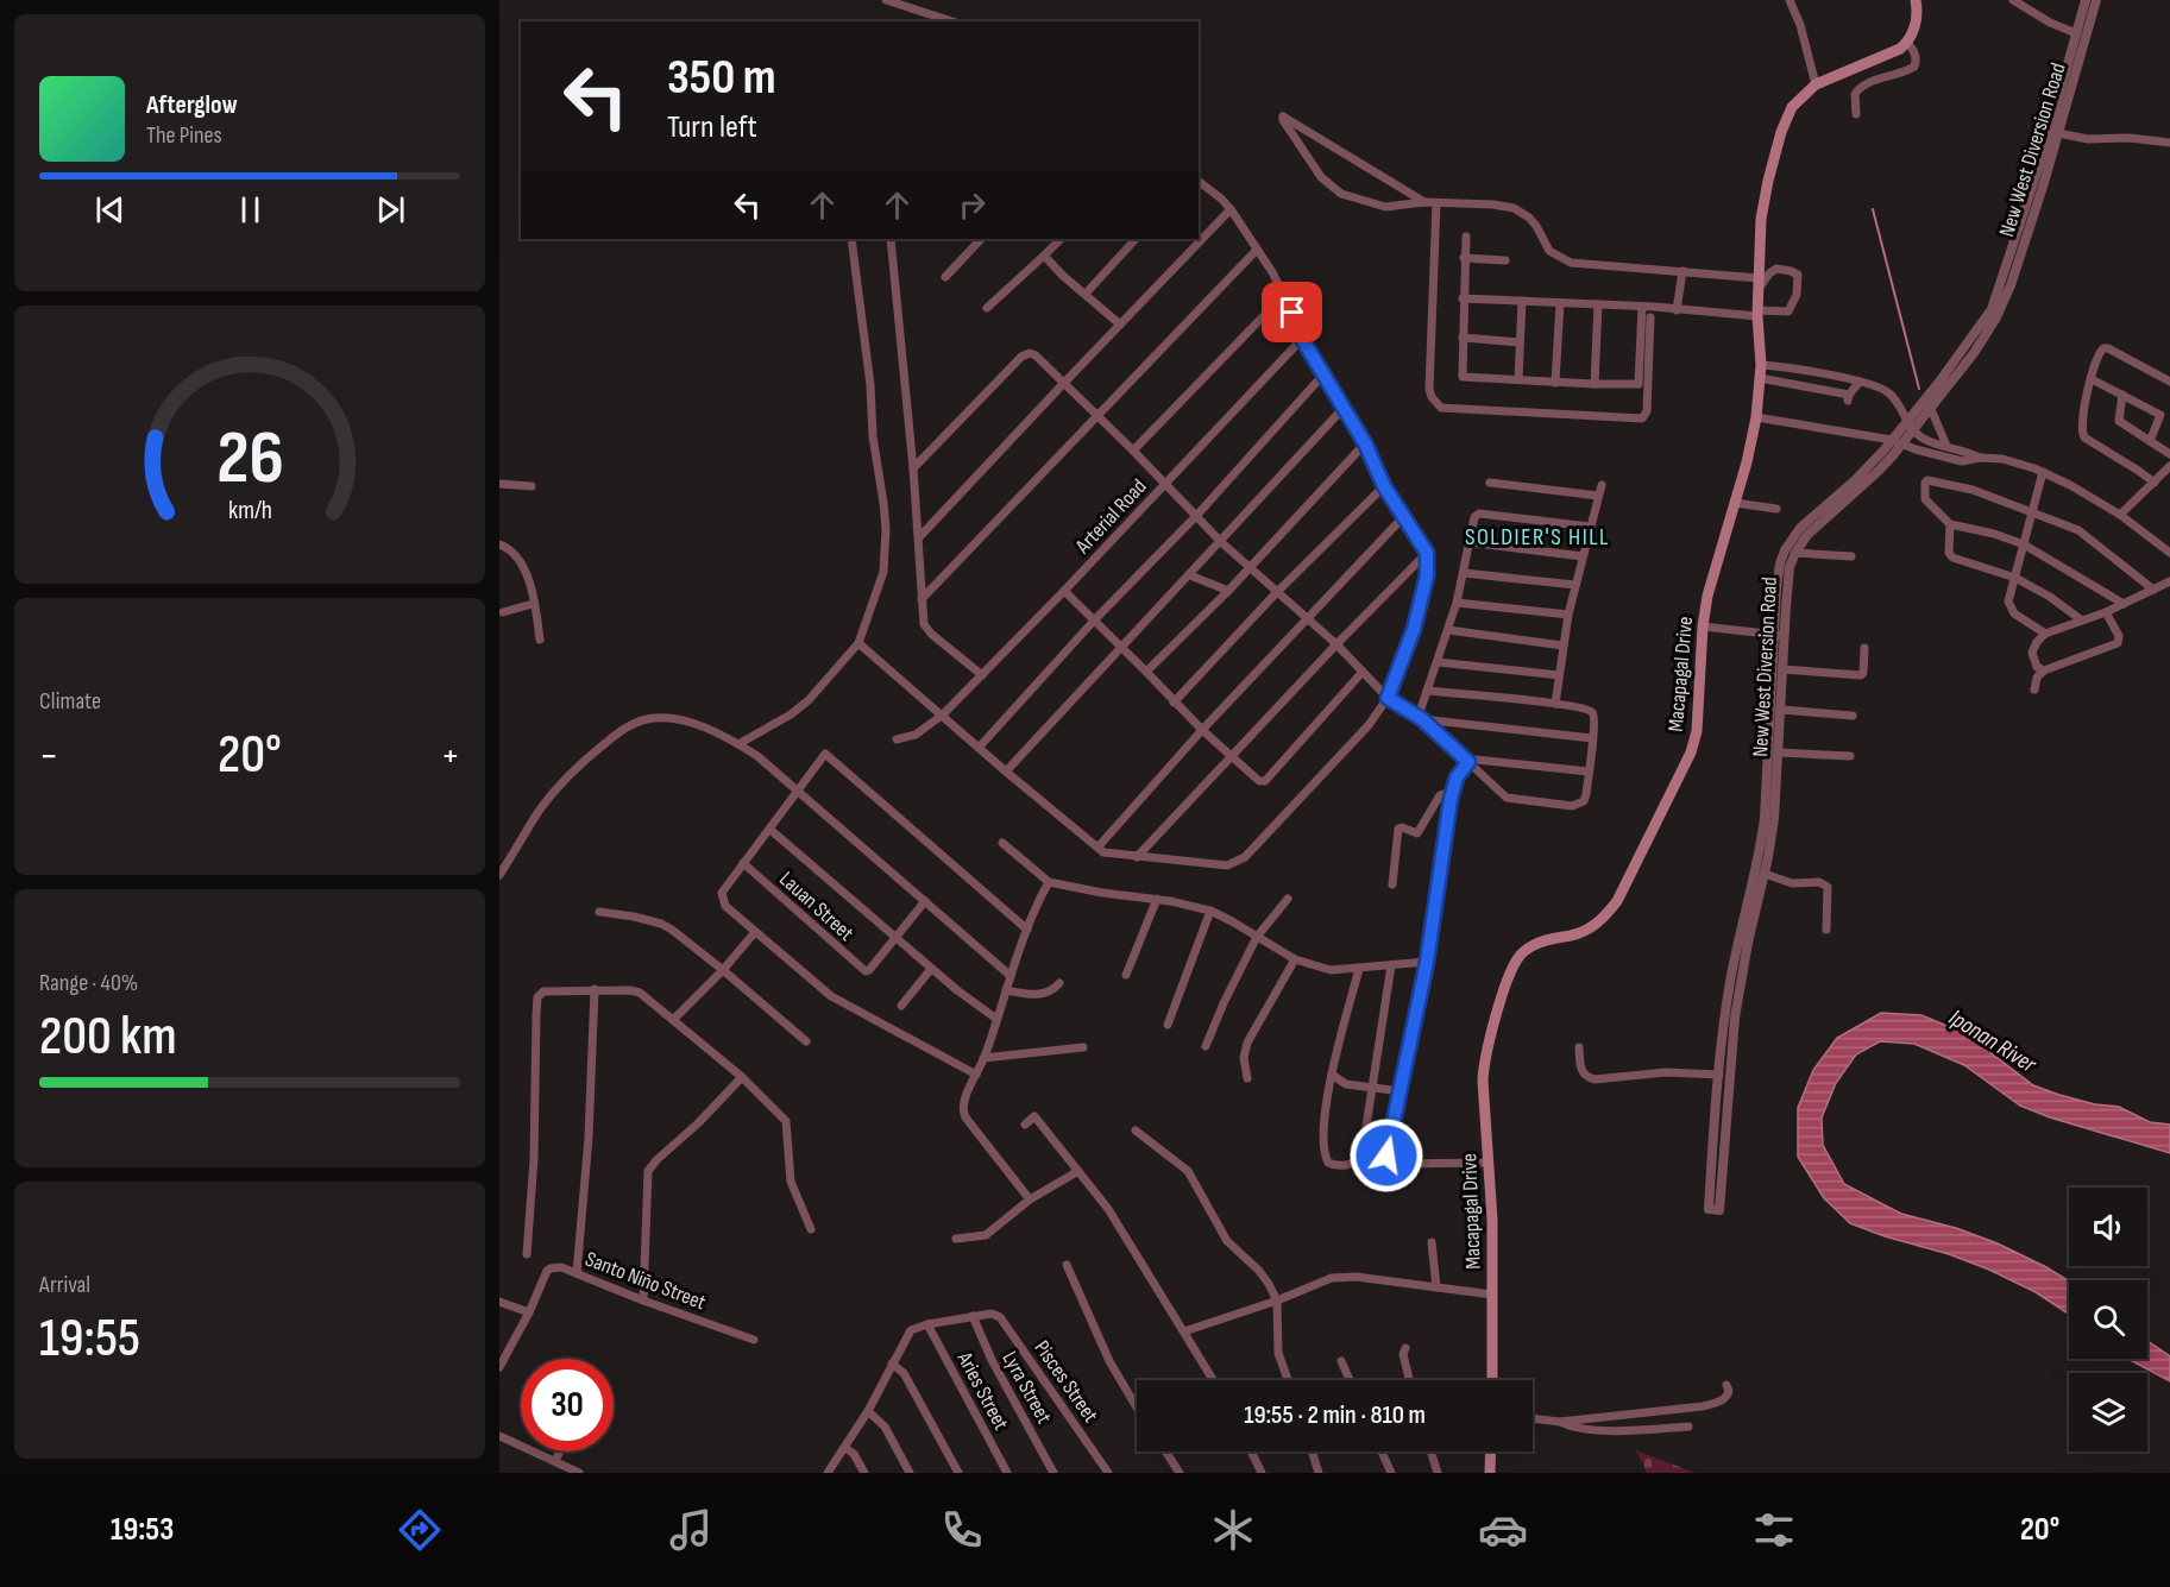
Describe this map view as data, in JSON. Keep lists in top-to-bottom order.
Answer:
{
  "streets": {
    "main road": ["Macapagal Drive"],
    "street": [
      "New West Diversion Road",
      "Arterial Road",
      "Lauan Street",
      "Santo Niño Street",
      "Pisces Street",
      "Lyra Street",
      "Aries Street"
    ]
  },
  "crossings": [
    ["Pisces Street", "Lyra Street"]
  ],
  "districts": ["SOLDIER'S HILL"],
  "water": ["Iponan River"],
  "page": {
    "turn": ["350 m", "Turn left"],
    "song": ["Afterglow", "The Pines"],
    "tile": [
      "Climate",
      ["Range · 40%", "200 km"],
      ["Arrival", "19:55"]
    ],
    "heat": ["−", "20°", "+"],
    "limit": "30",
    "trip": "19:55 · 2 min · 810 m",
    "tabs": ["19:53", "20°"],
    "gauge": ["26", "km/h"]
  }
}
